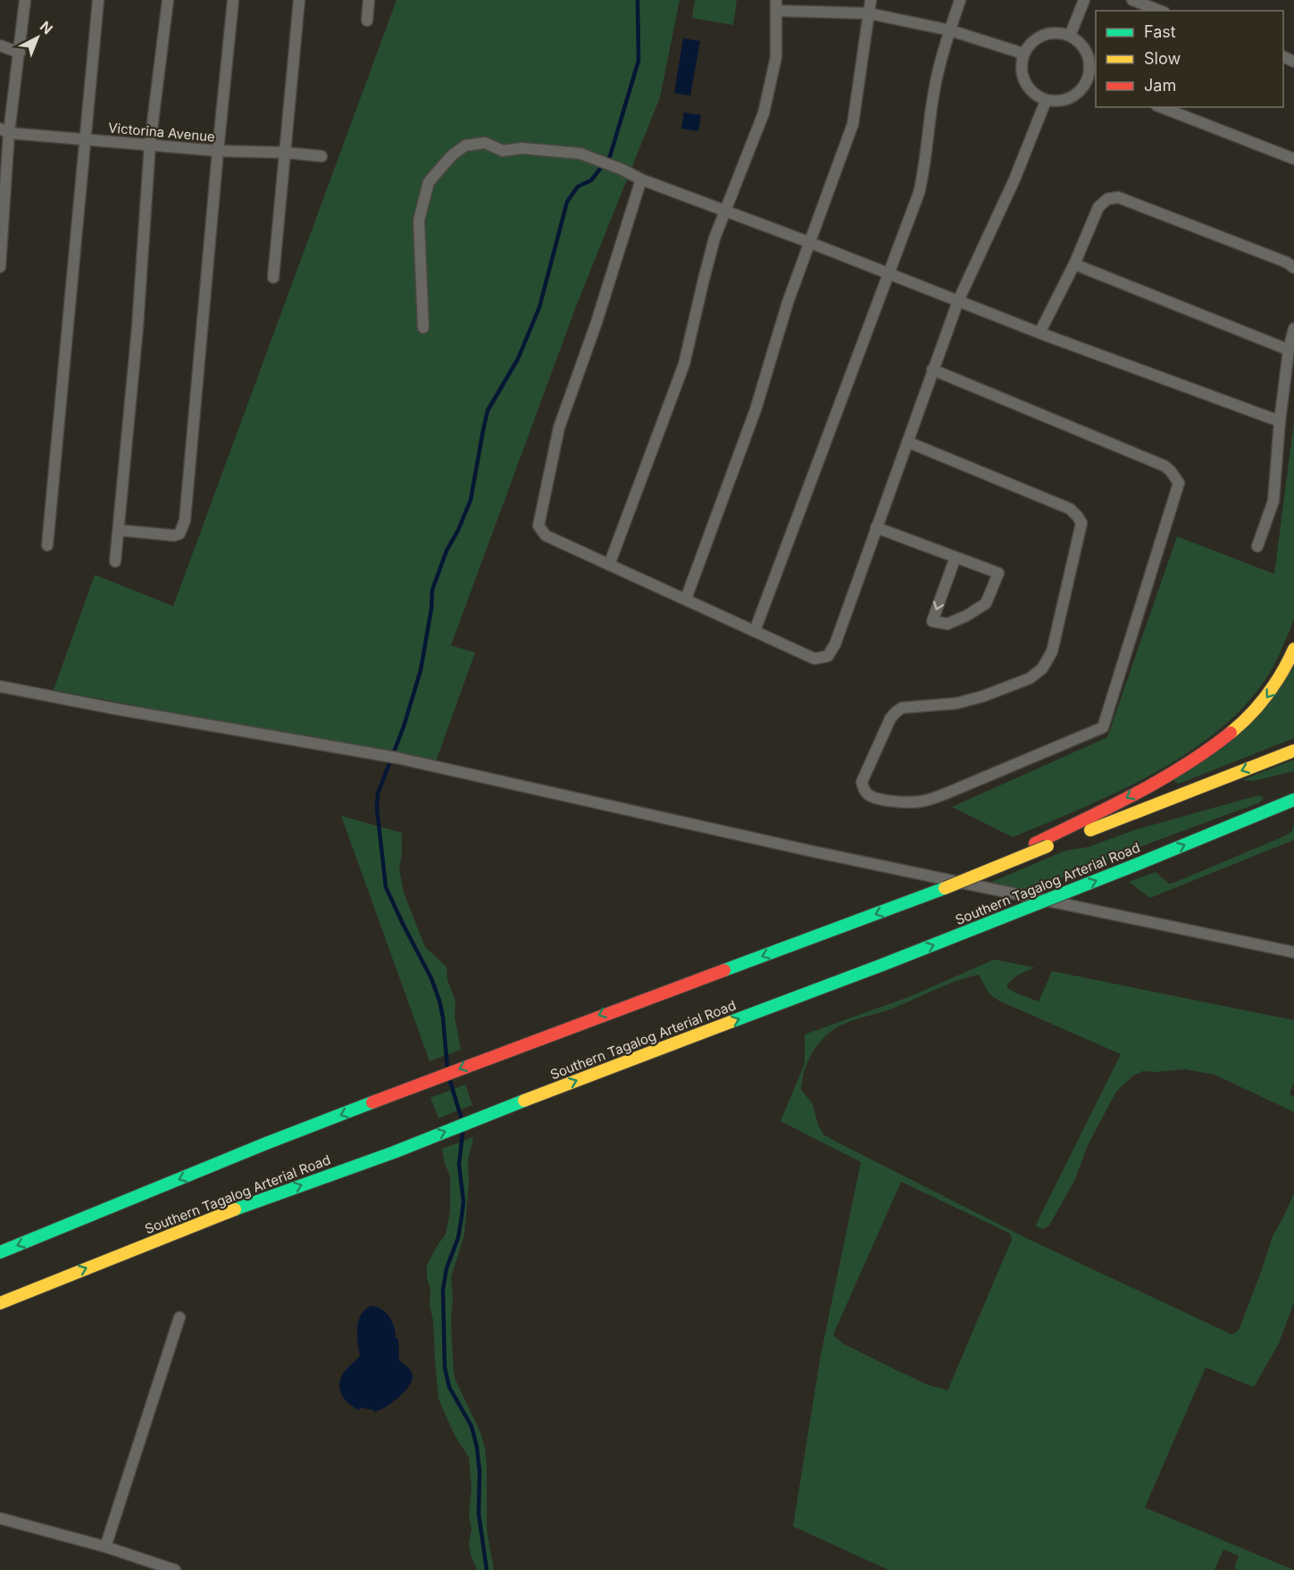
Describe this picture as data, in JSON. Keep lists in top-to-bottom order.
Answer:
{
  "streets": {
    "highway": ["Southern Tagalog Arterial Road"],
    "street": ["Victorina Avenue"]
  },
  "legend": ["Fast", "Slow", "Jam"],
  "north": "top right"
}
